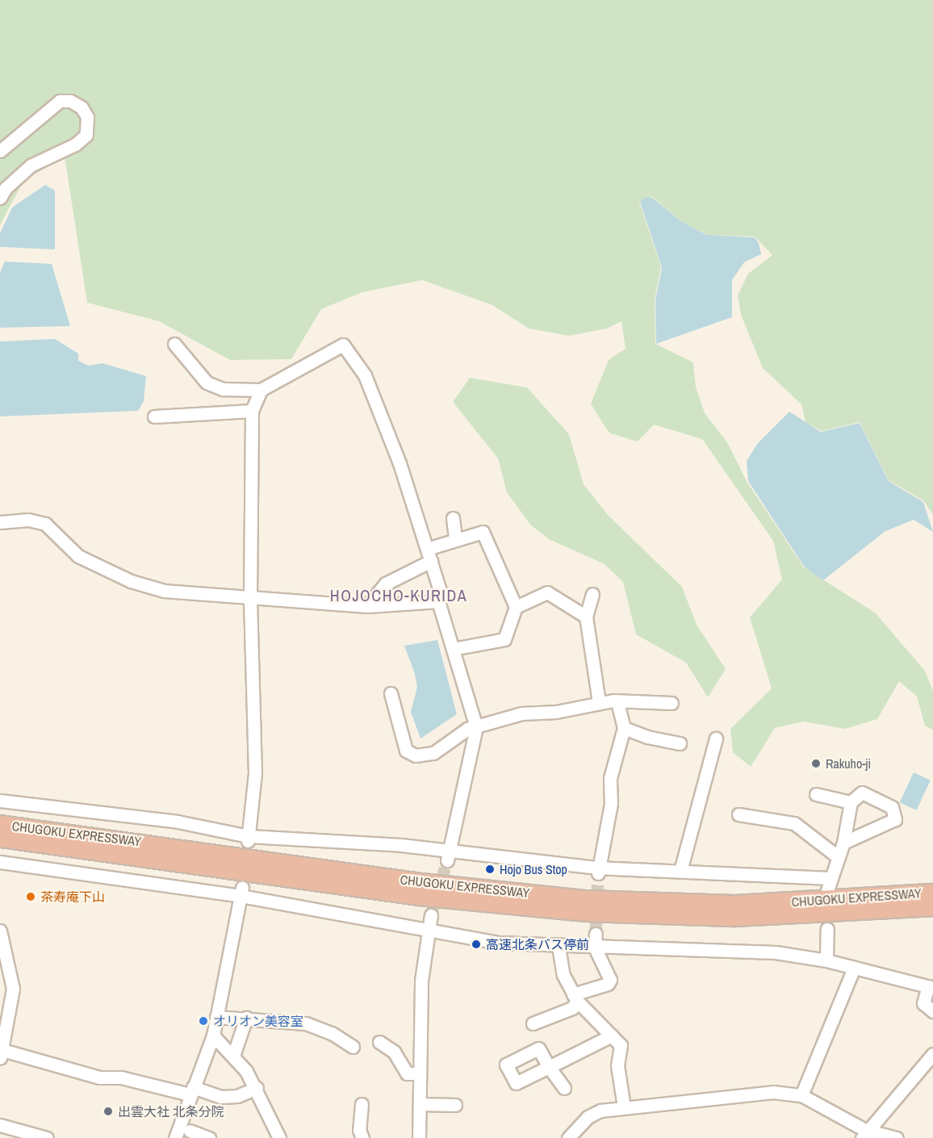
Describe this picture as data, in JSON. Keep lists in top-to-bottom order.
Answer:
{
  "streets": {
    "highway": ["CHUGOKU EXPRESSWAY"]
  },
  "districts": ["HOJOCHO-KURIDA"],
  "places": [
    "Rakuho-ji",
    "Hojo Bus Stop",
    "茶寿庵下山",
    "高速北条バス停前",
    "オリオン美容室",
    "出雲大社 北条分院"
  ]
}
